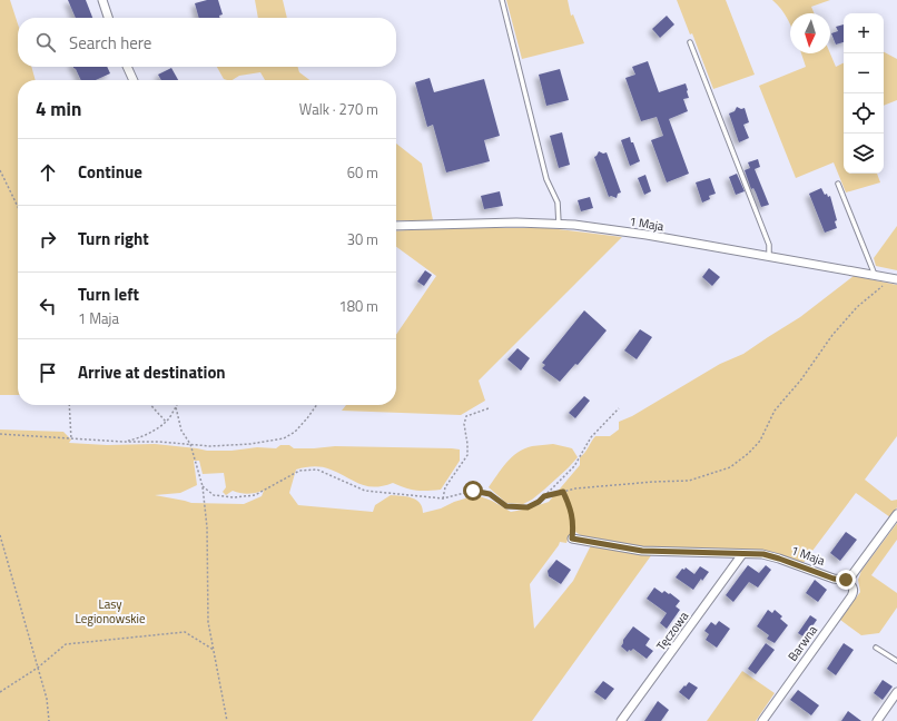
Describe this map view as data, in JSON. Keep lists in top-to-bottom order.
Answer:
{
  "streets": {
    "street": ["1 Maja", "Tęczowa", "Barwna"]
  },
  "crossings": [
    ["1 Maja", "Tęczowa"],
    ["1 Maja", "Barwna"]
  ],
  "parks": ["Lasy Legionowskie"],
  "north": "bottom",
  "page": {
    "map_buttons": ["+", "−"],
    "search": "Search here",
    "heading": ["4 min", "Walk · 270 m"],
    "list": [
      ["Continue", "60 m"],
      ["Turn right", "30 m"],
      ["Turn left", "1 Maja", "180 m"],
      "Arrive at destination"
    ]
  }
}
